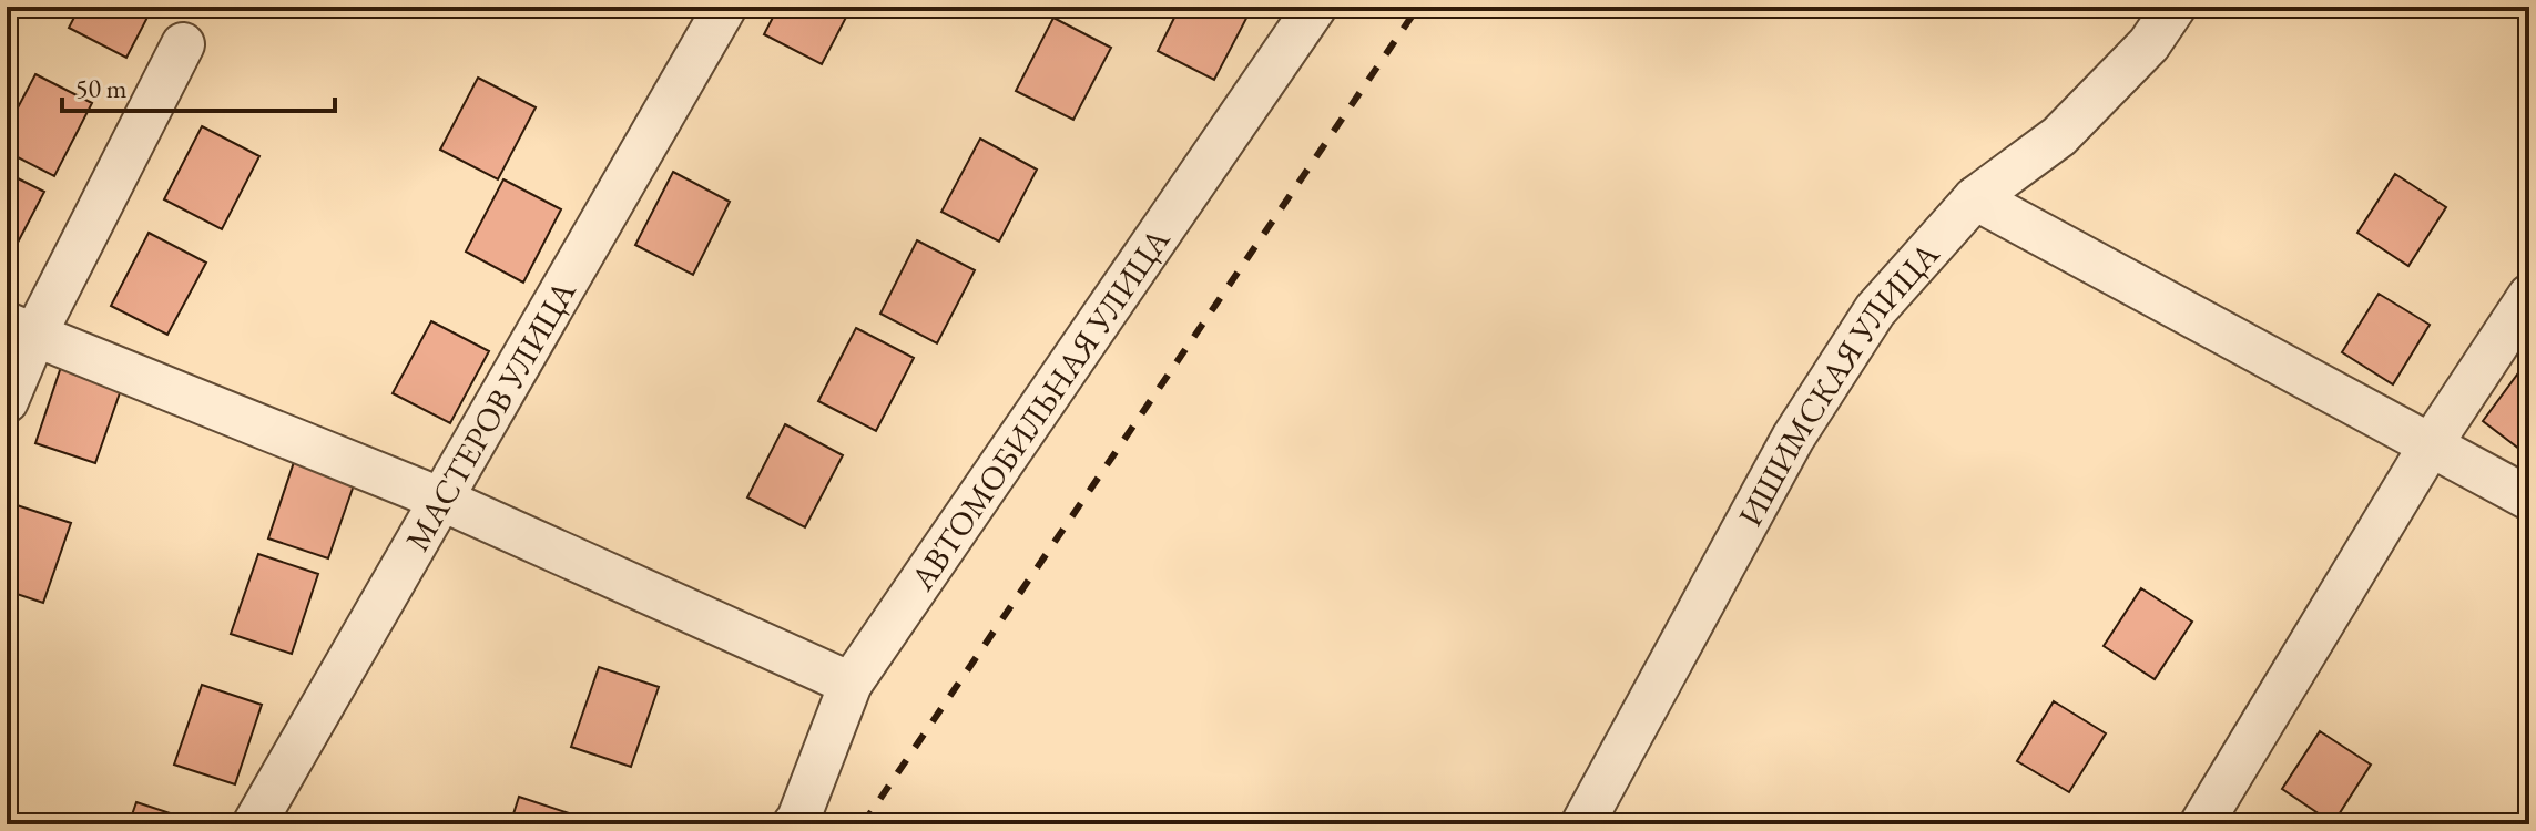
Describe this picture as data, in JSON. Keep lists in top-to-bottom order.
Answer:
{
  "streets": {
    "street": ["ИШИМСКАЯ УЛИЦА", "АВТОМОБИЛЬНАЯ УЛИЦА", "МАСТЕРОВ УЛИЦА"]
  },
  "scale_bar": "50 m"
}
